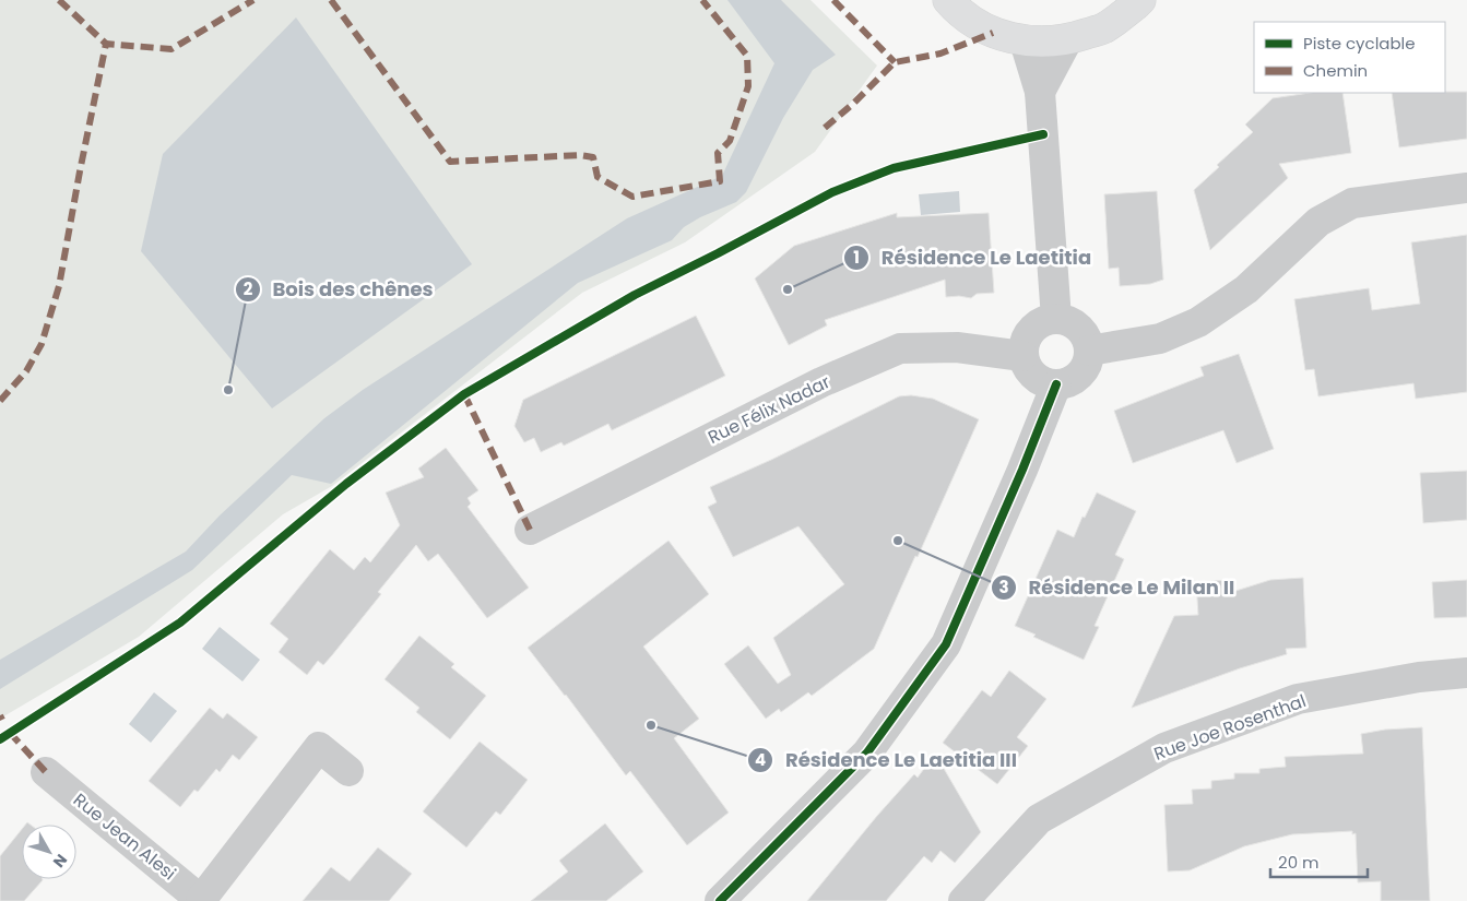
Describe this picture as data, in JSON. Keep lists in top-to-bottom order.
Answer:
{
  "streets": {
    "street": ["Rue Félix Nadar", "Rue Joe Rosenthal", "Rue Jean Alesi"]
  },
  "places": [
    "Résidence Le Laetitia",
    "Bois des chênes",
    "Résidence Le Milan II",
    "Résidence Le Laetitia III"
  ],
  "legend": ["Piste cyclable", "Chemin"],
  "scale_bar": "20 m",
  "north": "bottom right"
}
